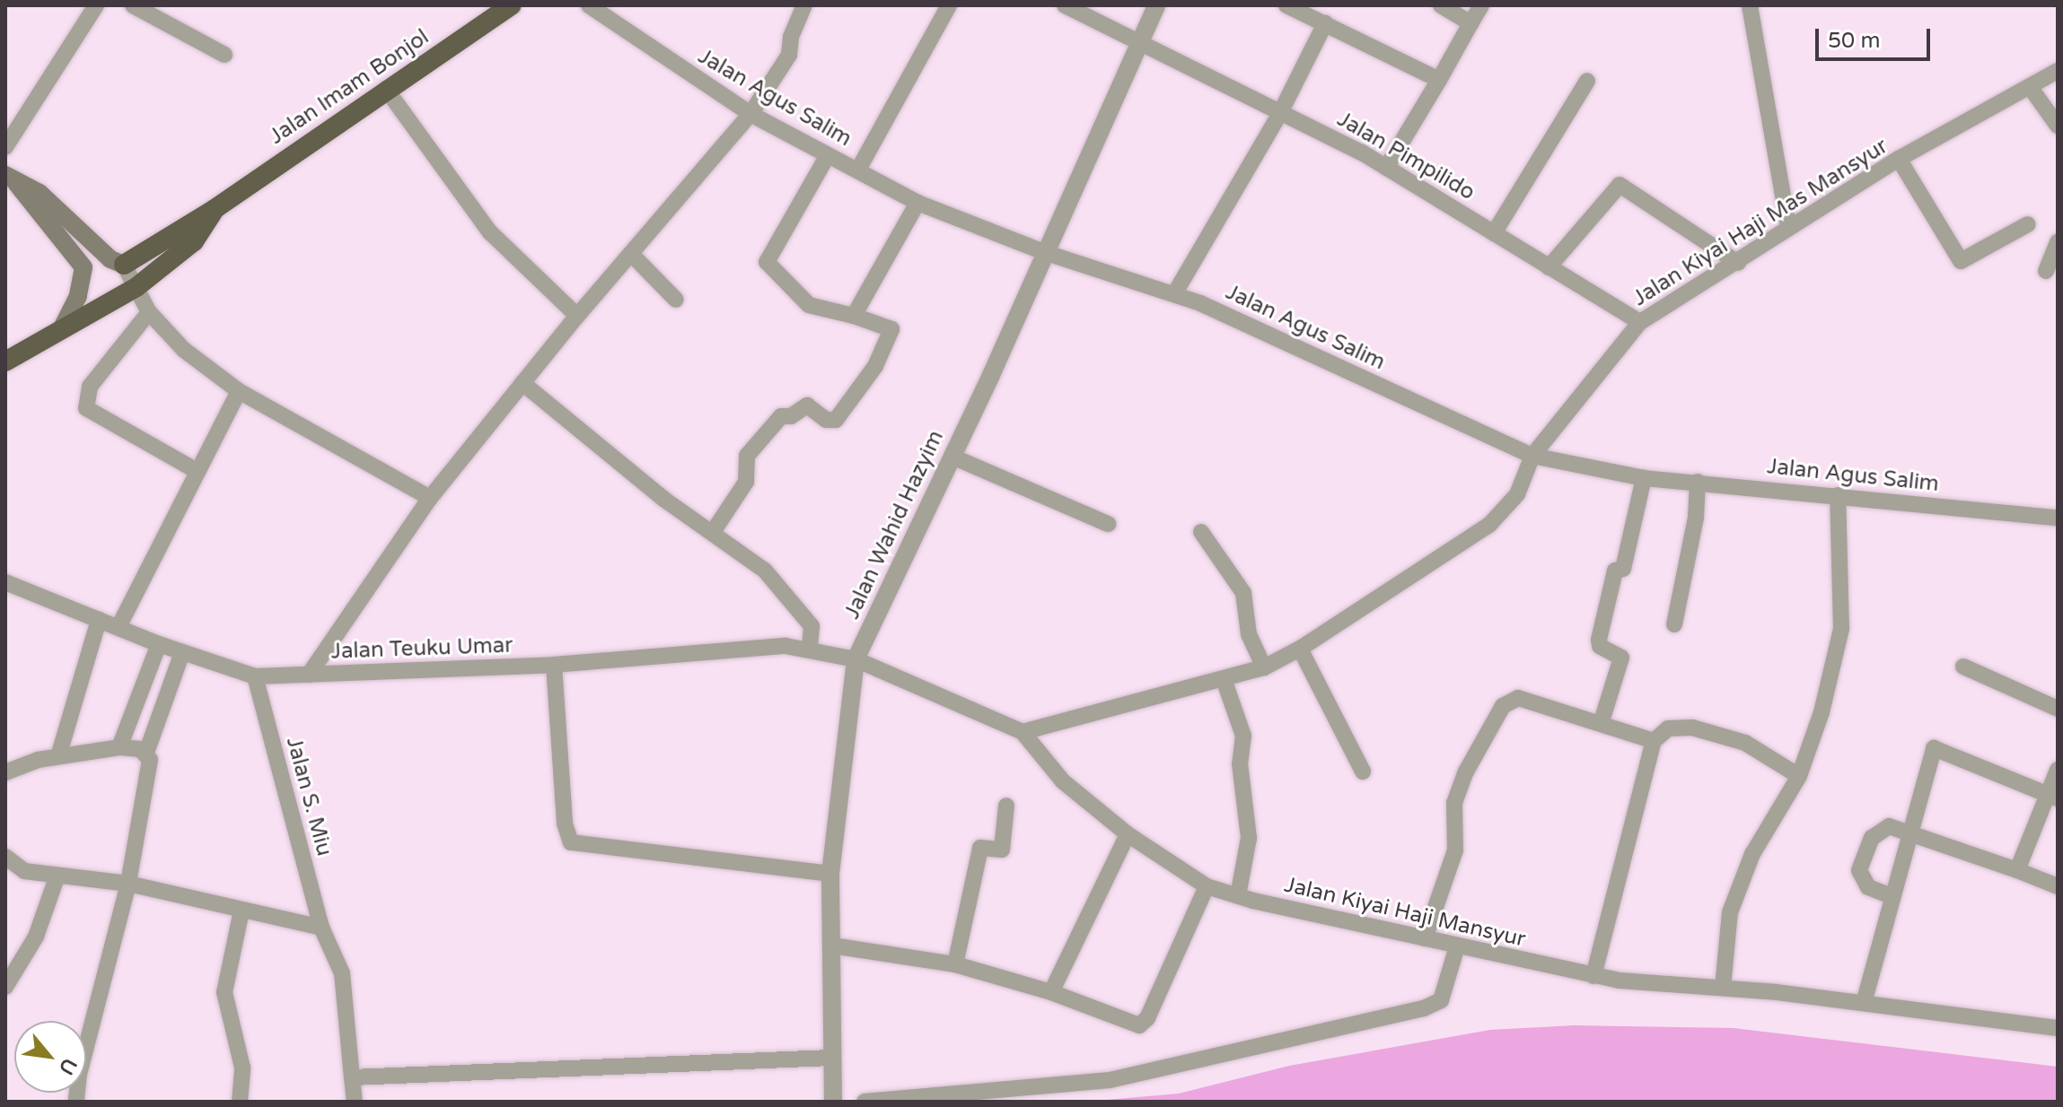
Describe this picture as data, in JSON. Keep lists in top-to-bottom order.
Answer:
{
  "streets": {
    "highway": ["Jalan Imam Bonjol"],
    "street": [
      "Jalan Agus Salim",
      "Jalan Pimpilido",
      "Jalan Kiyai Haji Mas Mansyur",
      "Jalan Wahid Hazyim",
      "Jalan Teuku Umar",
      "Jalan S. Miu",
      "Jalan Kiyai Haji Mansyur"
    ]
  },
  "crossings": [
    ["Jalan Agus Salim", "Jalan Kiyai Haji Mas Mansyur"],
    ["Jalan Agus Salim", "Jalan Wahid Hazyim"],
    ["Jalan Pimpilido", "Jalan Kiyai Haji Mas Mansyur"],
    ["Jalan Pimpilido", "Jalan Wahid Hazyim"],
    ["Jalan Kiyai Haji Mas Mansyur", "Jalan Kiyai Haji Mansyur"],
    ["Jalan Wahid Hazyim", "Jalan Teuku Umar"],
    ["Jalan Teuku Umar", "Jalan S. Miu"]
  ],
  "scale_bar": "50 m",
  "north": "bottom right"
}
